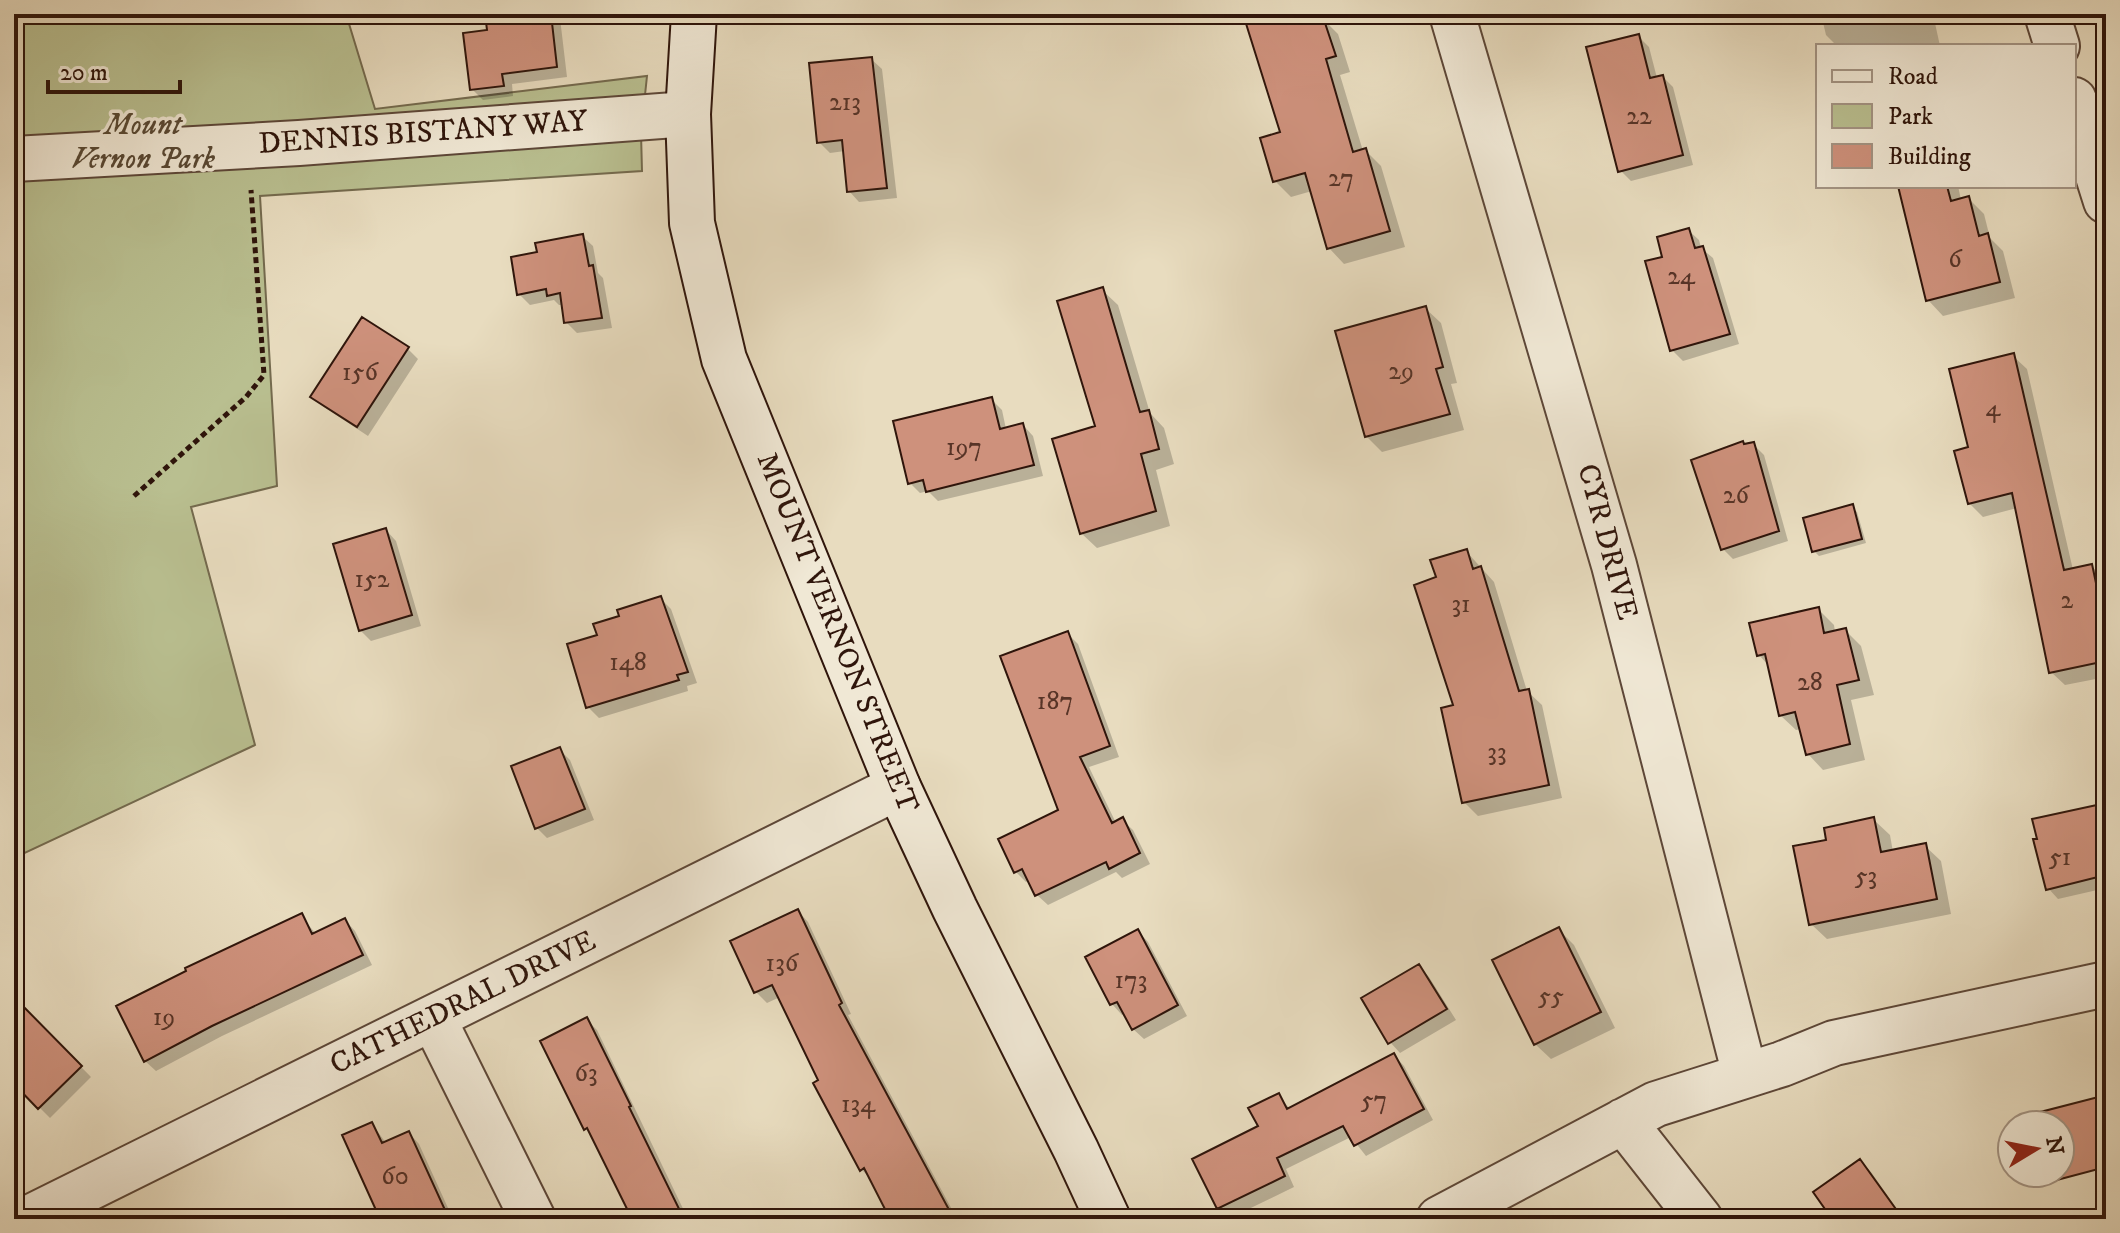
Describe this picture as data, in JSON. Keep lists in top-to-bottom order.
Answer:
{
  "streets": {
    "street": [
      "DENNIS BISTANY WAY",
      "CYR DRIVE",
      "MOUNT VERNON STREET",
      "CATHEDRAL DRIVE"
    ]
  },
  "crossings": [
    ["DENNIS BISTANY WAY", "MOUNT VERNON STREET"],
    ["MOUNT VERNON STREET", "CATHEDRAL DRIVE"]
  ],
  "parks": ["Mount Vernon Park"],
  "house_numbers": [
    "213",
    "22",
    "27",
    "6",
    "24",
    "29",
    "156",
    "4",
    "197",
    "26",
    "152",
    "2",
    "31",
    "148",
    "28",
    "187",
    "33",
    "51",
    "53",
    "136",
    "173",
    "55",
    "19",
    "63",
    "57",
    "134",
    "60"
  ],
  "legend": ["Road", "Park", "Building"],
  "scale_bar": "20 m",
  "north": "right"
}
